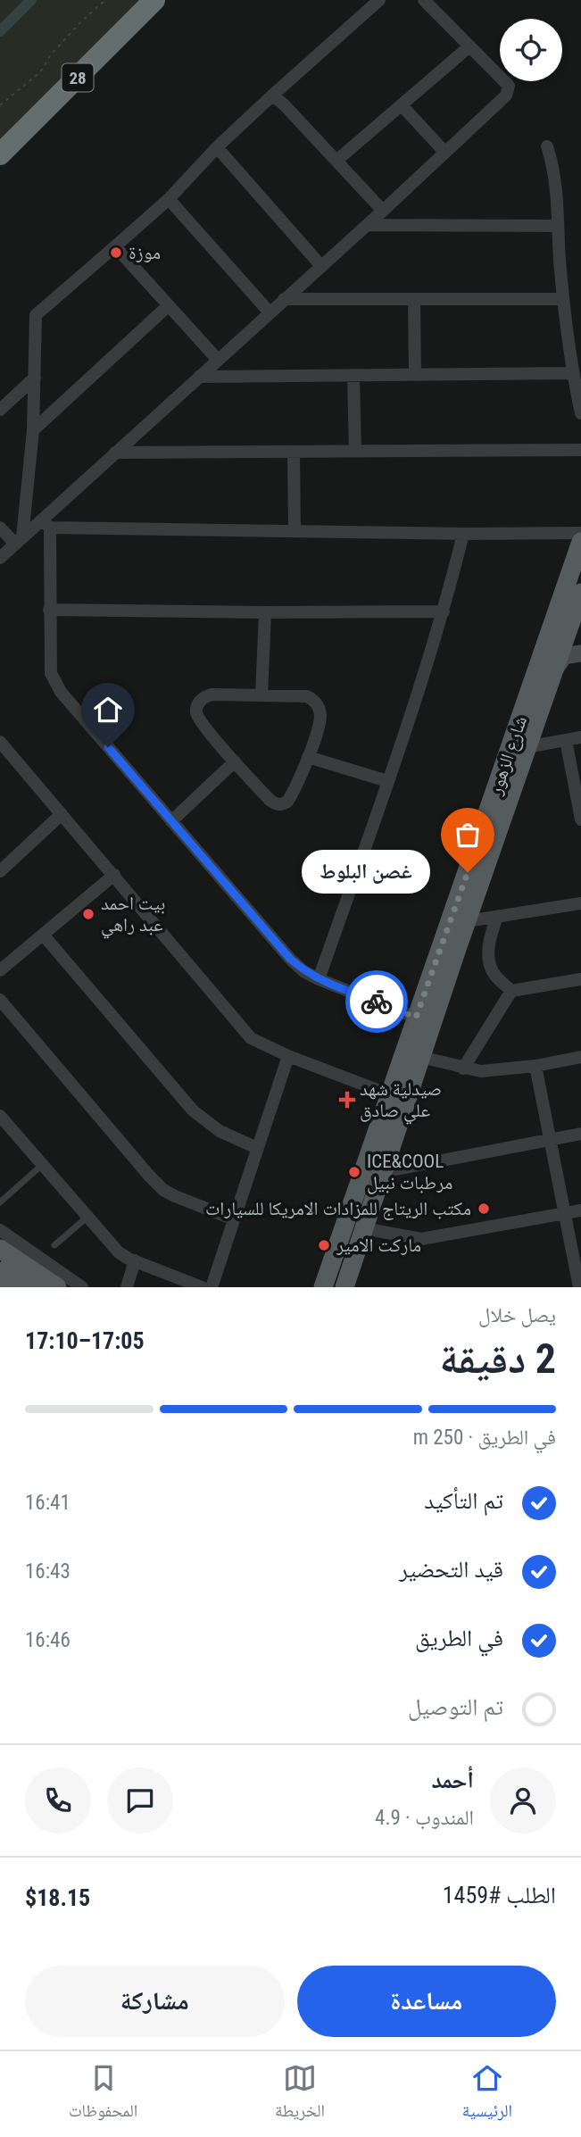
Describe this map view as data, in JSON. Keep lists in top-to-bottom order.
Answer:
{
  "streets": {
    "highway": ["28"],
    "main road": ["شارع الزهور"]
  },
  "places": {
    "other": [
      "موزة",
      "غصن البلوط",
      "بيت احمد عبد راهي",
      "ICE&COOL مرطبات نبيل",
      "مكتب الريتاج للمزادات الامريكا للسيارات",
      "ماركت الامير"
    ],
    "health": ["صيدلية شهد علي صادق"]
  },
  "page": {
    "bubble": "غصن البلوط",
    "heading": ["2 دقيقة", "يصل خلال", "17:05–17:10"],
    "panel": [
      "أحمد",
      "المندوب · 4.9",
      "الطلب #1459",
      "$18.15"
    ],
    "bar": "في الطريق · 250 m",
    "list": [
      ["تم التأكيد", "16:41"],
      ["قيد التحضير", "16:43"],
      ["في الطريق", "16:46"],
      "تم التوصيل"
    ],
    "buttons": ["مساعدة", "مشاركة"],
    "tabs": ["الرئيسية", "الخريطة", "المحفوظات"]
  }
}
